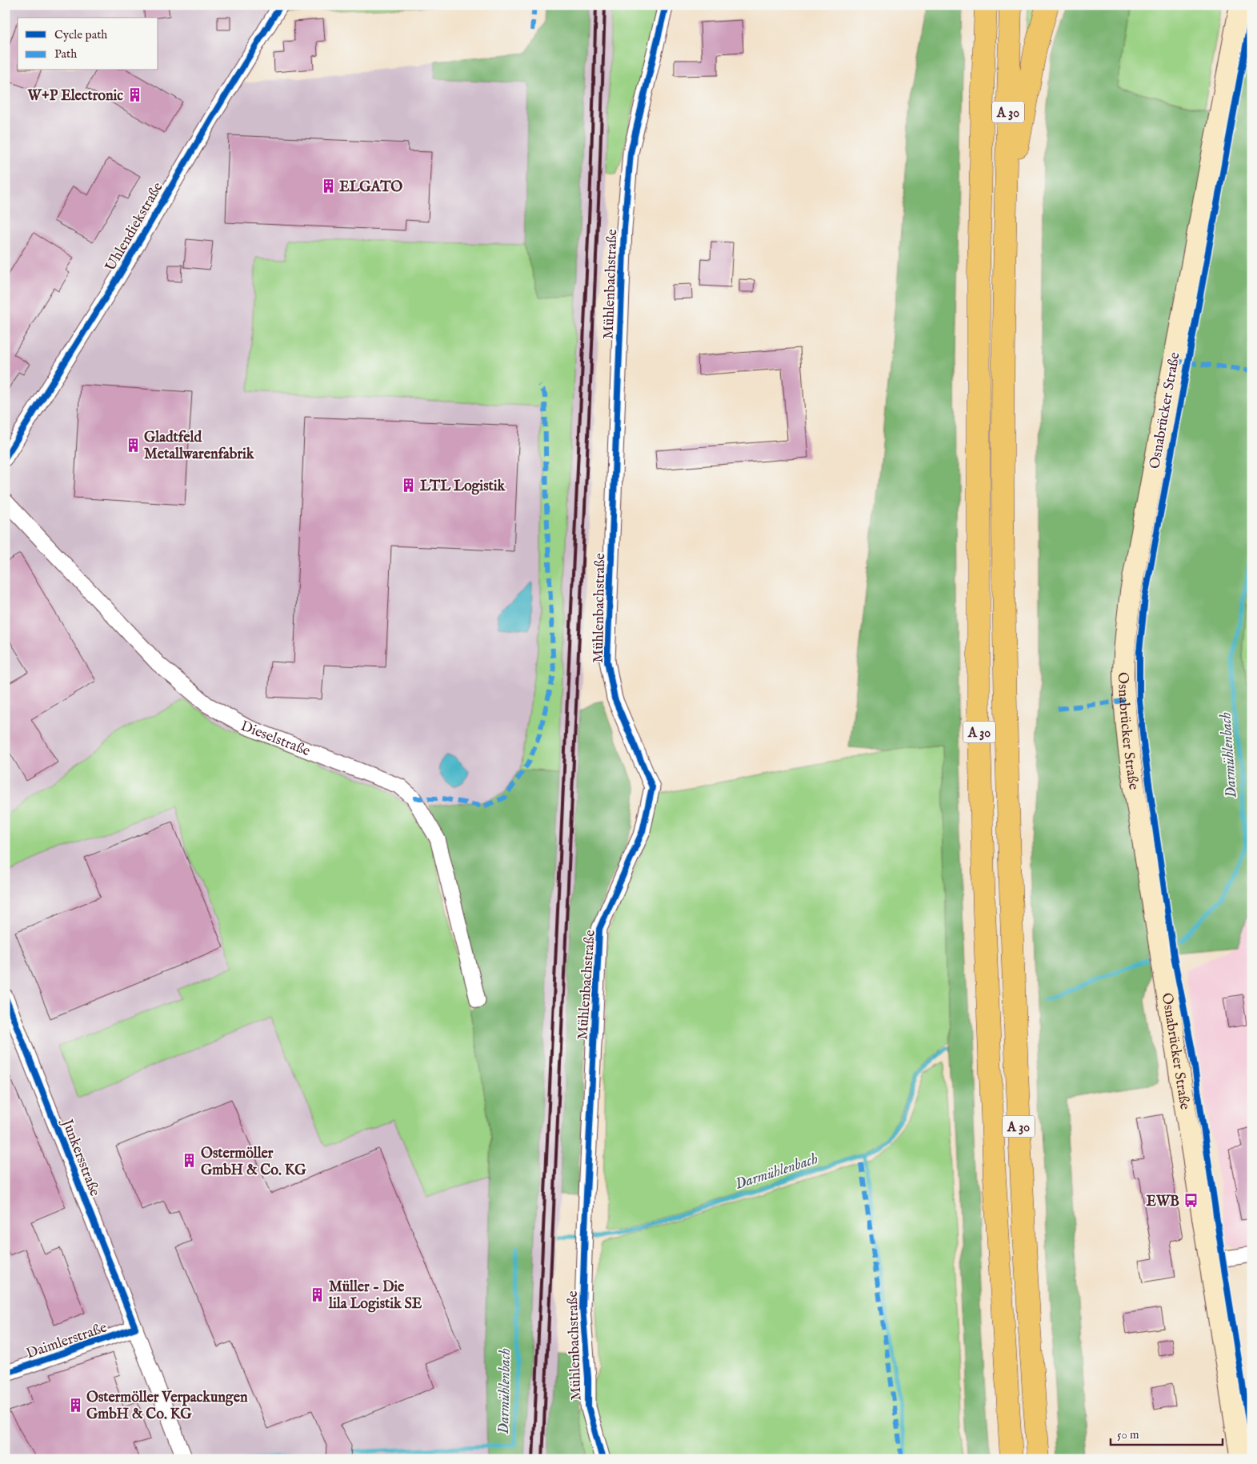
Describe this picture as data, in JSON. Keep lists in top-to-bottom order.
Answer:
{
  "streets": {
    "highway": ["A 30"],
    "main road": ["Osnabrücker Straße"],
    "street": [
      "Uhlendiekstraße",
      "Mühlenbachstraße",
      "Dieselstraße",
      "Junkersstraße",
      "Daimlerstraße"
    ]
  },
  "crossings": [
    ["Junkersstraße", "Daimlerstraße"]
  ],
  "water": ["Darmühlenbach"],
  "places": {
    "building": [
      "W+P Electronic",
      "ELGATO",
      "Gladtfeld Metallwarenfabrik",
      "LTL Logistik",
      "Ostermöller GmbH & Co. KG",
      "Müller - Die lila Logistik SE",
      "Ostermöller Verpackungen GmbH & Co. KG"
    ],
    "bus stop": ["EWB"]
  },
  "legend": ["Cycle path", "Path"],
  "scale_bar": "50 m"
}
